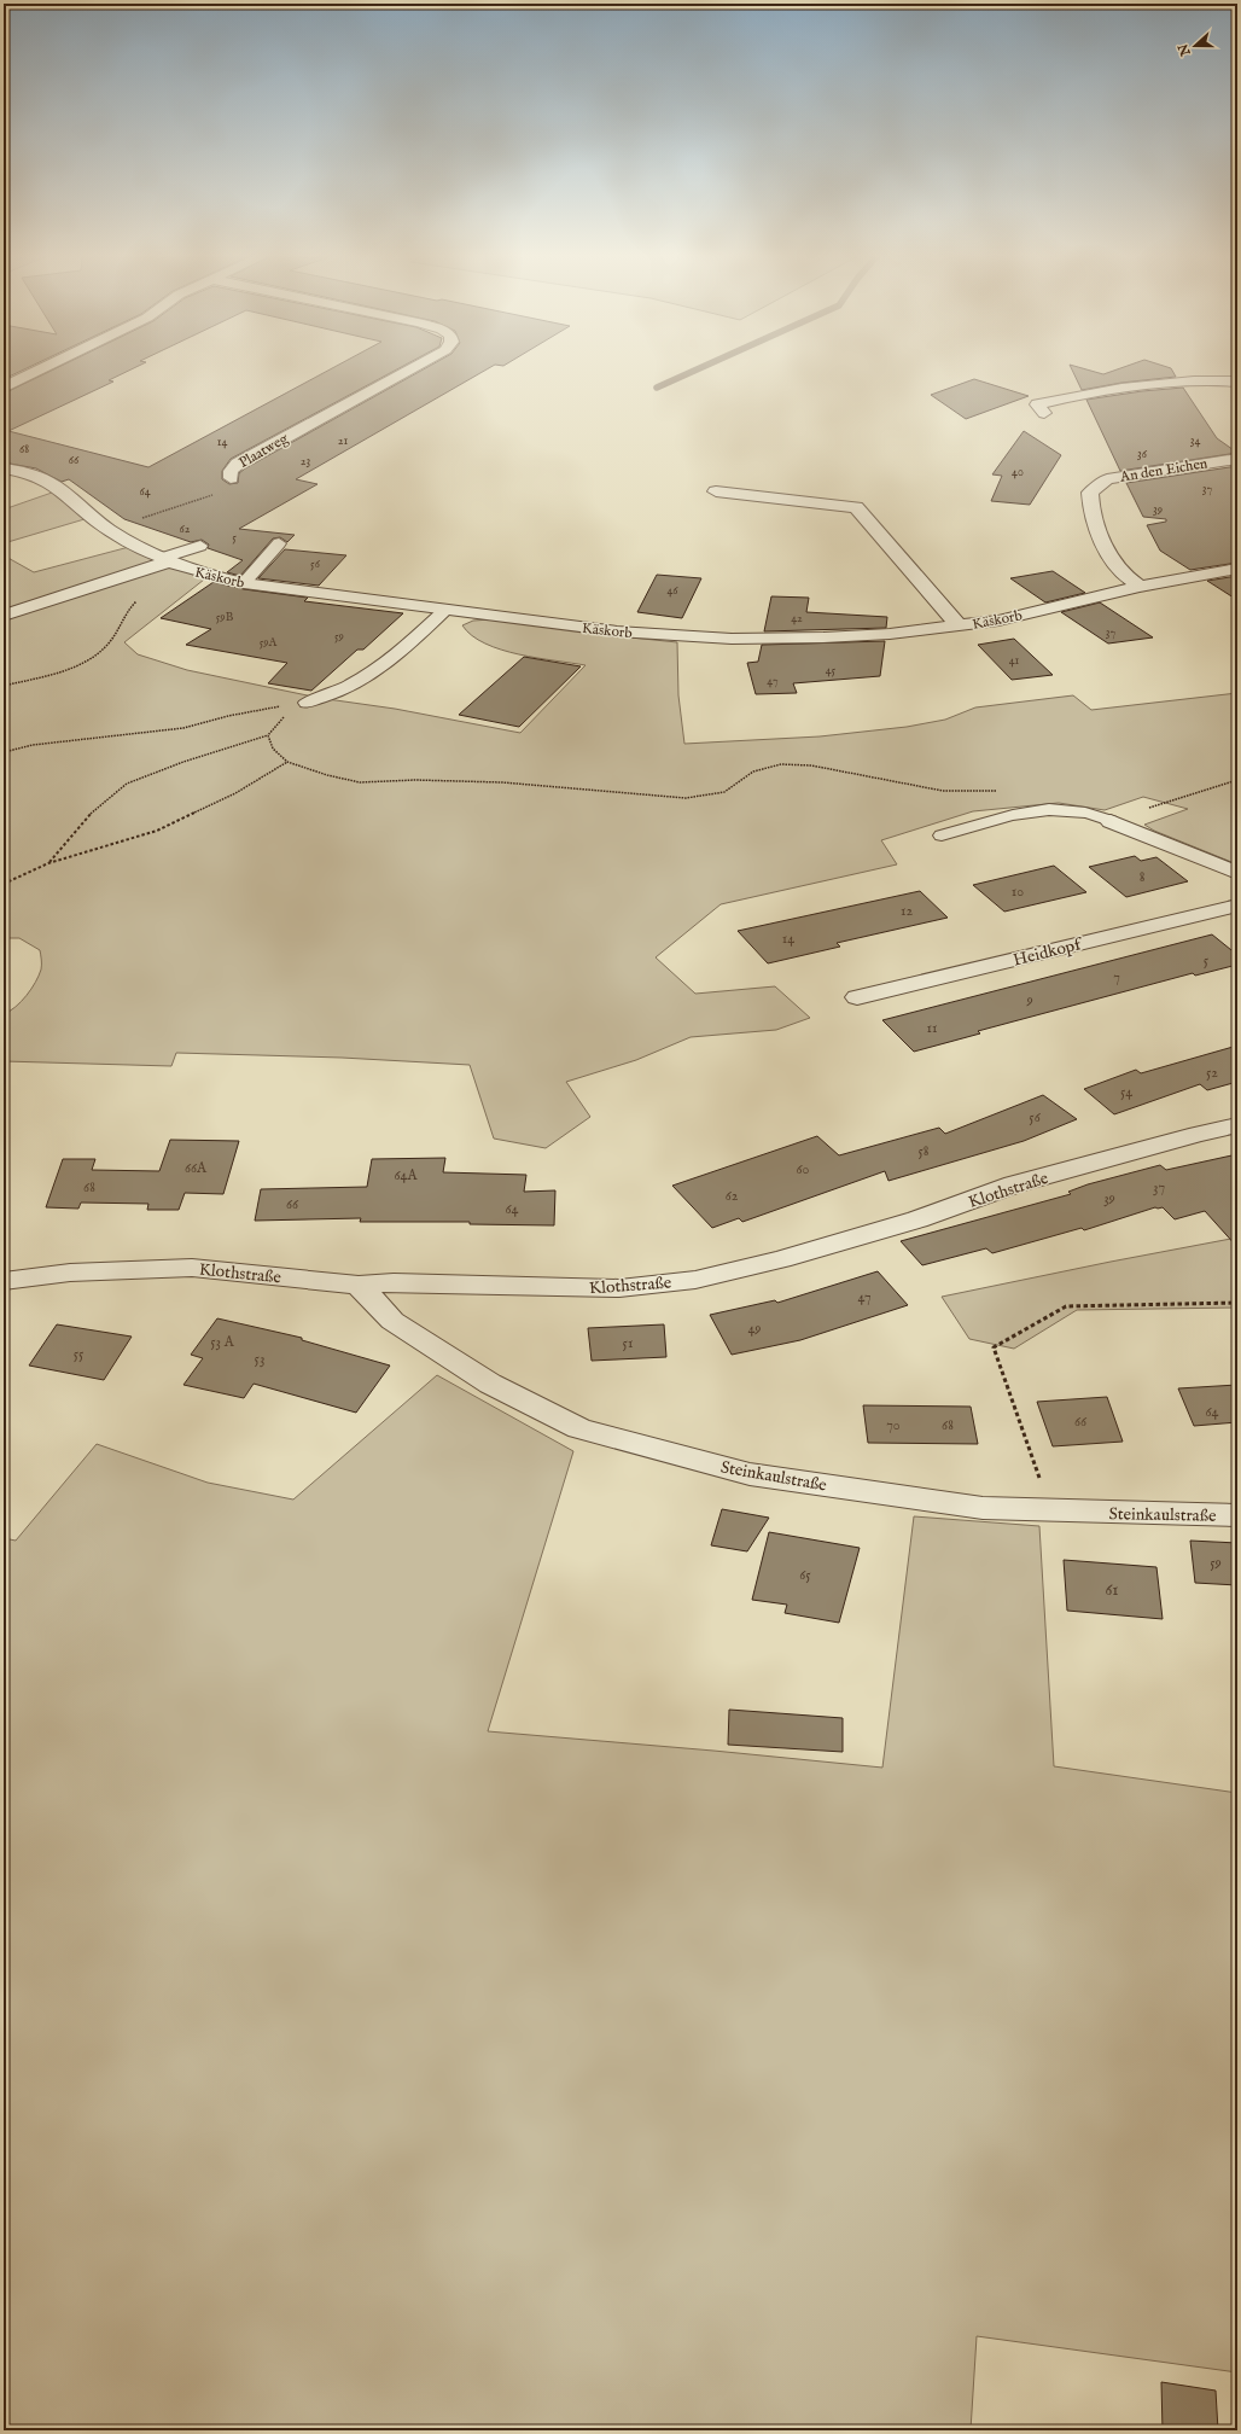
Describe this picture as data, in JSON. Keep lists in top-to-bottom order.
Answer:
{
  "streets": {
    "street": [
      "Plaatweg",
      "An den Eichen",
      "Käskorb",
      "Heidkopf",
      "Klothstraße",
      "Steinkaulstraße"
    ]
  },
  "crossings": [
    ["Plaatweg", "Käskorb"],
    ["An den Eichen", "Käskorb"],
    ["Klothstraße", "Steinkaulstraße"]
  ],
  "house_numbers": [
    "21",
    "34",
    "14",
    "68",
    "36",
    "66",
    "23",
    "40",
    "37",
    "64",
    "39",
    "62",
    "5",
    "56",
    "46",
    "59B",
    "42",
    "37",
    "59",
    "59A",
    "41",
    "45",
    "47",
    "8",
    "10",
    "12",
    "14",
    "5",
    "7",
    "9",
    "11",
    "52",
    "54",
    "56",
    "58",
    "66A",
    "60",
    "64A",
    "68",
    "37",
    "62",
    "39",
    "66",
    "64",
    "47",
    "49",
    "53 A",
    "51",
    "55",
    "53",
    "64",
    "66",
    "70",
    "68",
    "59",
    "65",
    "61"
  ],
  "north": "left"
}
